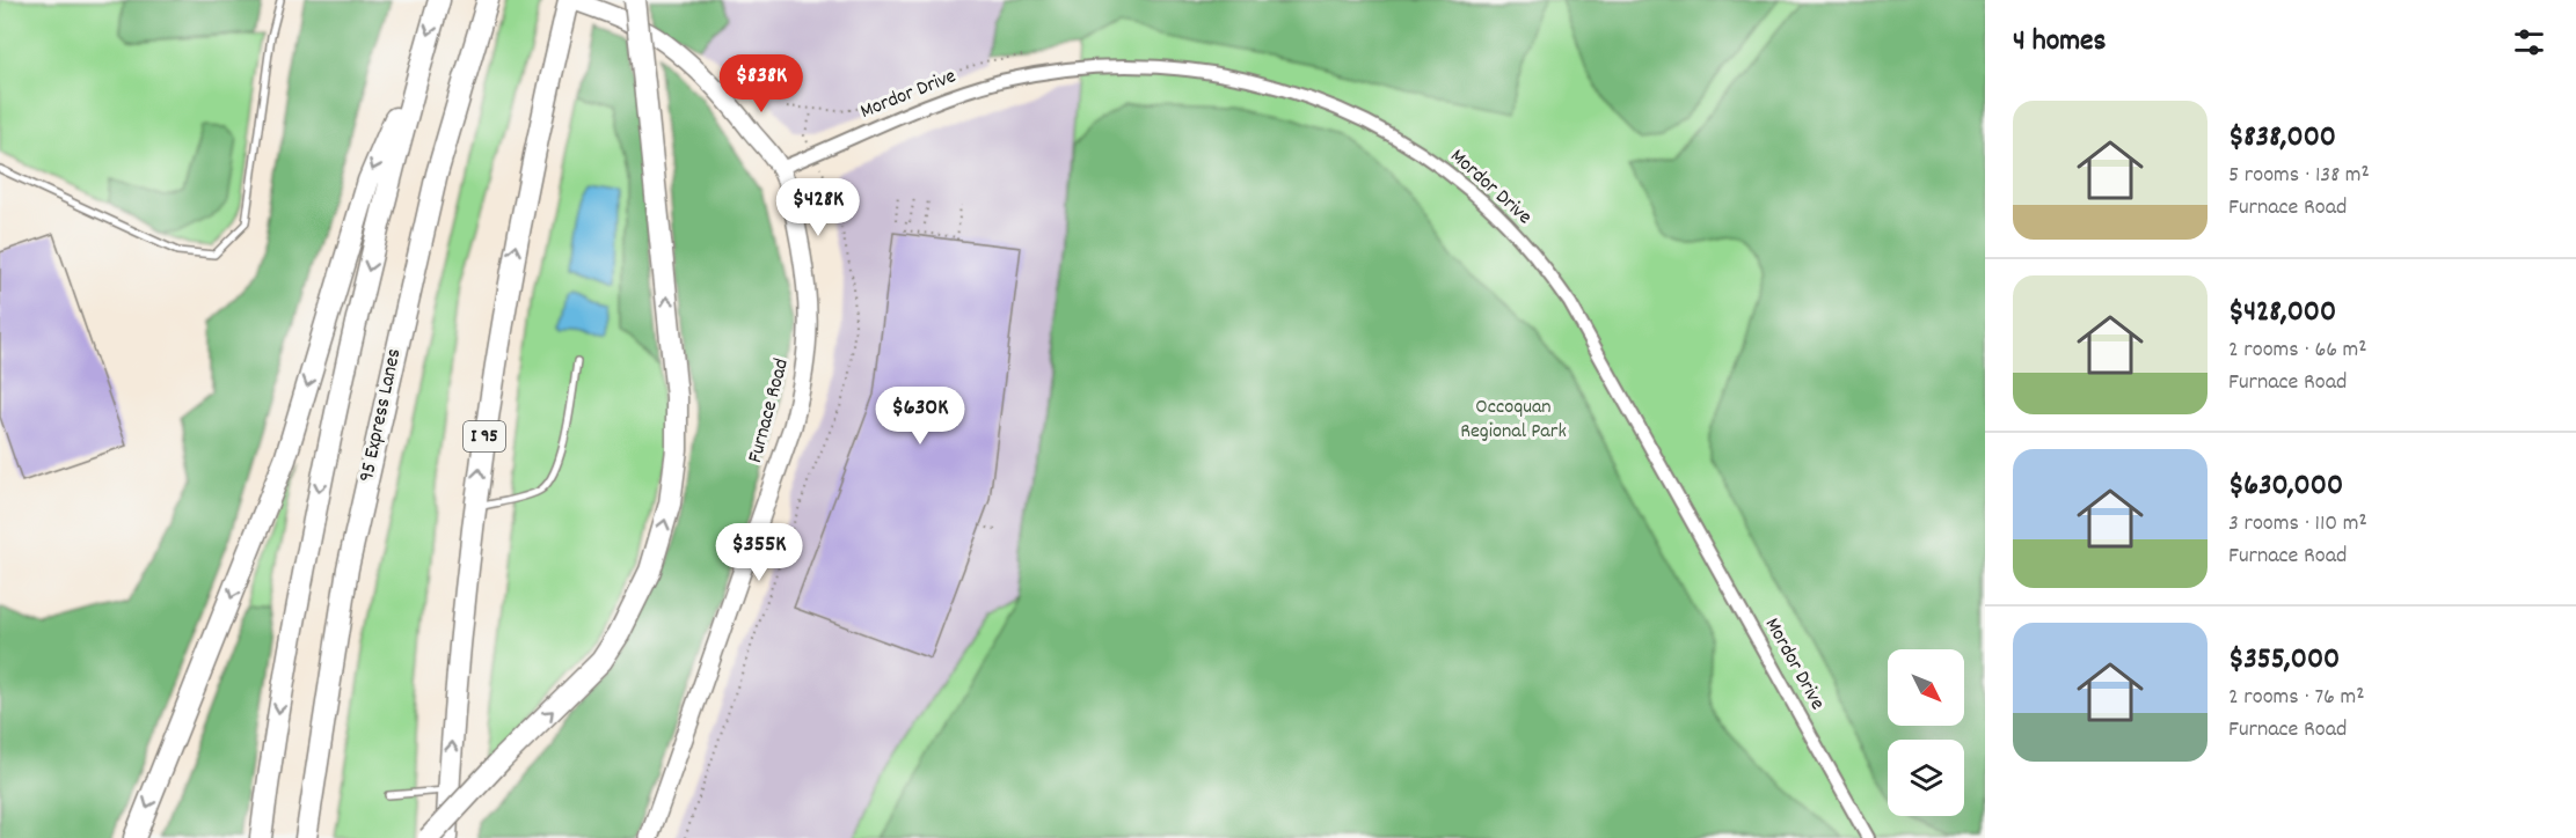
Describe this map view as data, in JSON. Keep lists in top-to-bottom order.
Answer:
{
  "streets": {
    "highway": ["95 Express Lanes", "I 95"],
    "main road": ["Furnace Road"],
    "street": ["Mordor Drive"]
  },
  "crossings": [
    ["Mordor Drive", "Furnace Road"],
    ["Furnace Road", "I 95"]
  ],
  "parks": ["Occoquan Regional Park"],
  "north": "bottom right",
  "page": {
    "heading": "4 homes",
    "price": [
      "$838K",
      "$428K",
      "$630K",
      "$355K"
    ],
    "list": [
      {
        "name": "$838,000",
        "note": "5 rooms · 138 m² · Furnace Road"
      },
      {
        "name": "$428,000",
        "note": "2 rooms · 66 m² · Furnace Road"
      },
      {
        "name": "$630,000",
        "note": "3 rooms · 110 m² · Furnace Road"
      },
      {
        "name": "$355,000",
        "note": "2 rooms · 76 m² · Furnace Road"
      }
    ]
  }
}
